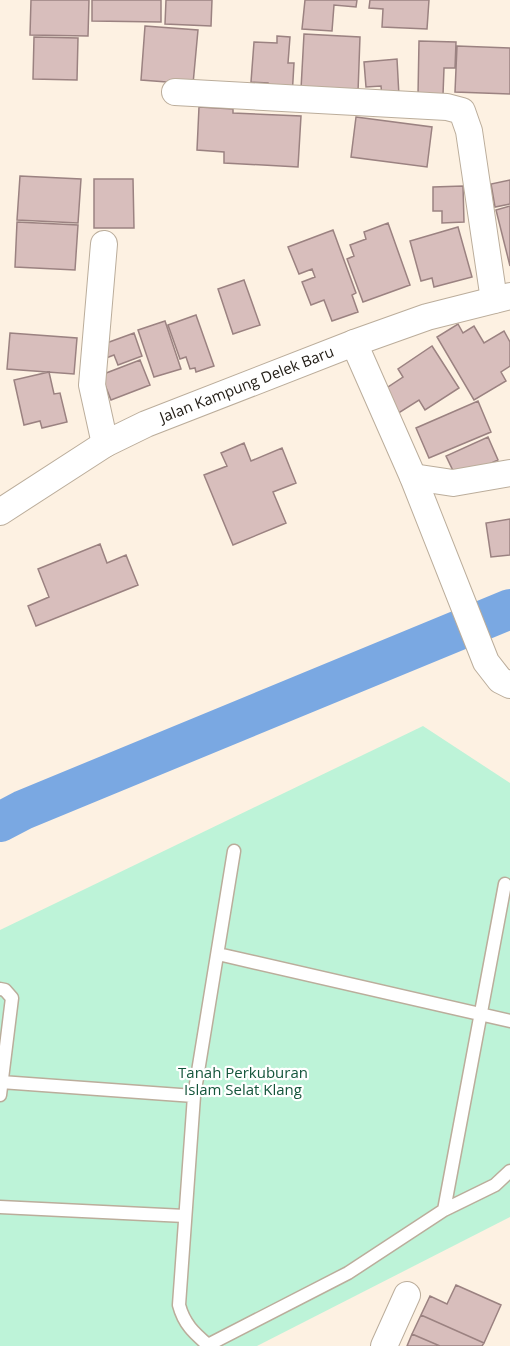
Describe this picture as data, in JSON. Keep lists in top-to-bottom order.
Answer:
{
  "streets": {
    "street": ["Jalan Kampung Delek Baru"]
  },
  "parks": ["Tanah Perkuburan Islam Selat Klang"]
}
